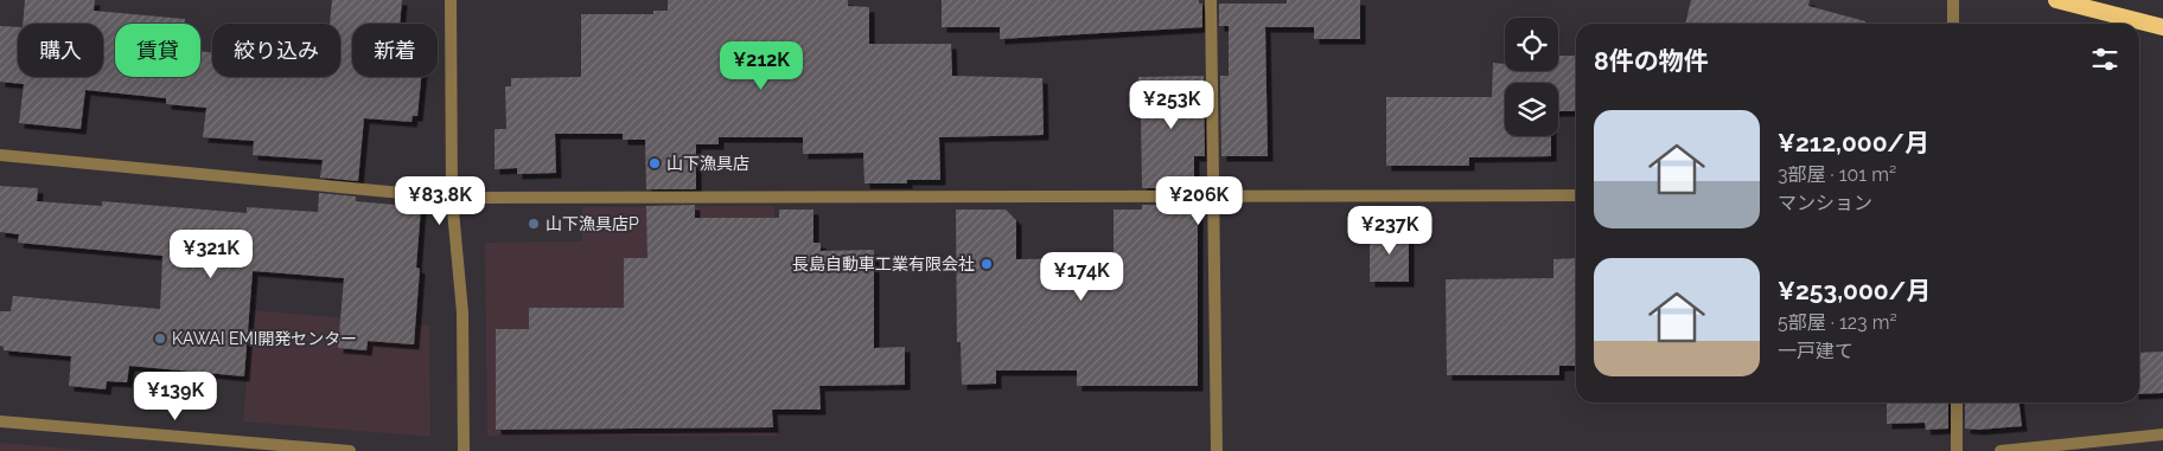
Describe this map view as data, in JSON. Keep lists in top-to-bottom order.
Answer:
{
  "places": [
    "山下漁具店",
    "山下漁具店P",
    "長島自動車工業有限会社",
    "KAWAI EMI開発センター"
  ],
  "page": {
    "chip": [
      "購入",
      "賃貸",
      "絞り込み",
      "新着"
    ],
    "heading": "8件の物件",
    "price": [
      "¥212K",
      "¥253K",
      "¥83.8K",
      "¥206K",
      "¥237K",
      "¥321K",
      "¥174K",
      "¥139K"
    ],
    "list": [
      {
        "name": "¥212,000/月",
        "note": "3部屋 · 101 m² · マンション"
      },
      {
        "name": "¥253,000/月",
        "note": "5部屋 · 123 m² · 一戸建て"
      }
    ]
  }
}
